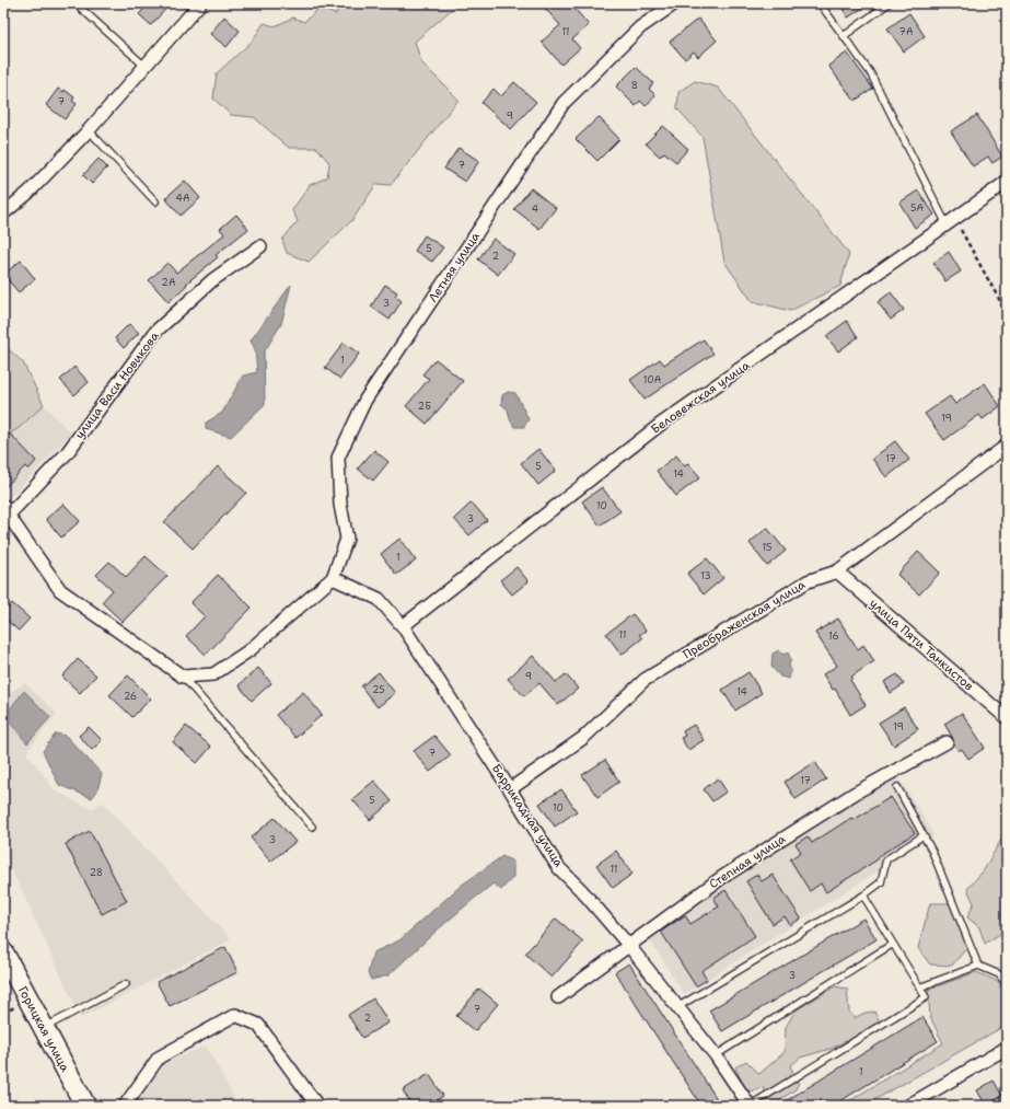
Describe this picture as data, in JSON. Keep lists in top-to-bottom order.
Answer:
{
  "streets": {
    "main road": ["Горицкая улица"],
    "street": [
      "Летняя улица",
      "улица Васи Новикова",
      "Беловежская улица",
      "Преображенская улица",
      "улица Пяти Танкистов",
      "Баррикадная улица",
      "Степная улица"
    ]
  },
  "crossings": [
    ["Летняя улица", "Баррикадная улица"],
    ["Беловежская улица", "Баррикадная улица"],
    ["Преображенская улица", "улица Пяти Танкистов"],
    ["Преображенская улица", "Баррикадная улица"],
    ["Баррикадная улица", "Степная улица"]
  ],
  "house_numbers": [
    "11",
    "7А",
    "8",
    "7",
    "9",
    "7",
    "4А",
    "5А",
    "4",
    "5",
    "2",
    "2А",
    "3",
    "1",
    "10А",
    "2Б",
    "19",
    "17",
    "5",
    "14",
    "10",
    "3",
    "15",
    "1",
    "13",
    "11",
    "16",
    "9",
    "25",
    "14",
    "26",
    "19",
    "7",
    "17",
    "5",
    "10",
    "3",
    "11",
    "28",
    "3",
    "7",
    "2",
    "1"
  ]
}
